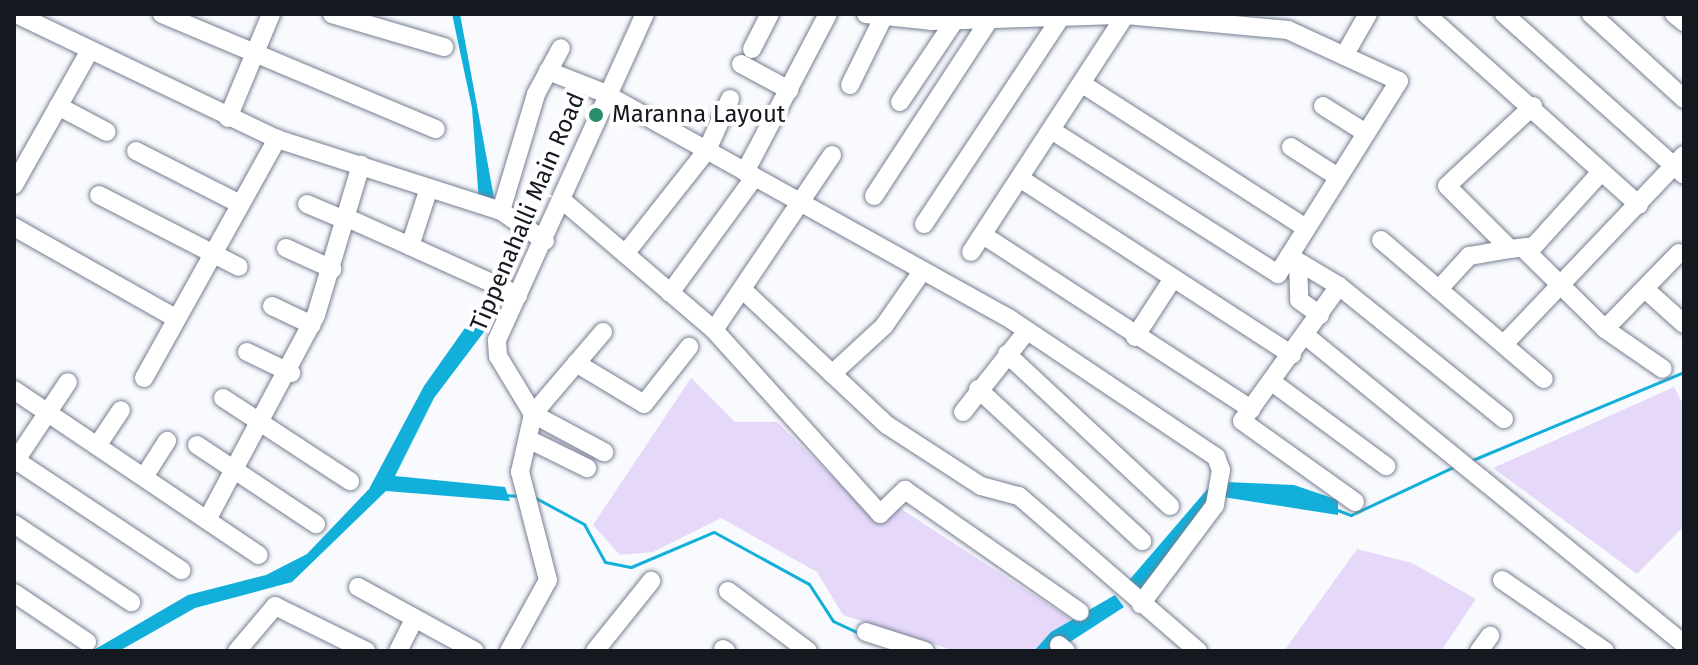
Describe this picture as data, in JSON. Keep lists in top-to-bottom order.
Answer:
{
  "streets": {
    "street": ["Tippenahalli Main Road"]
  },
  "places": ["Maranna Layout"]
}
